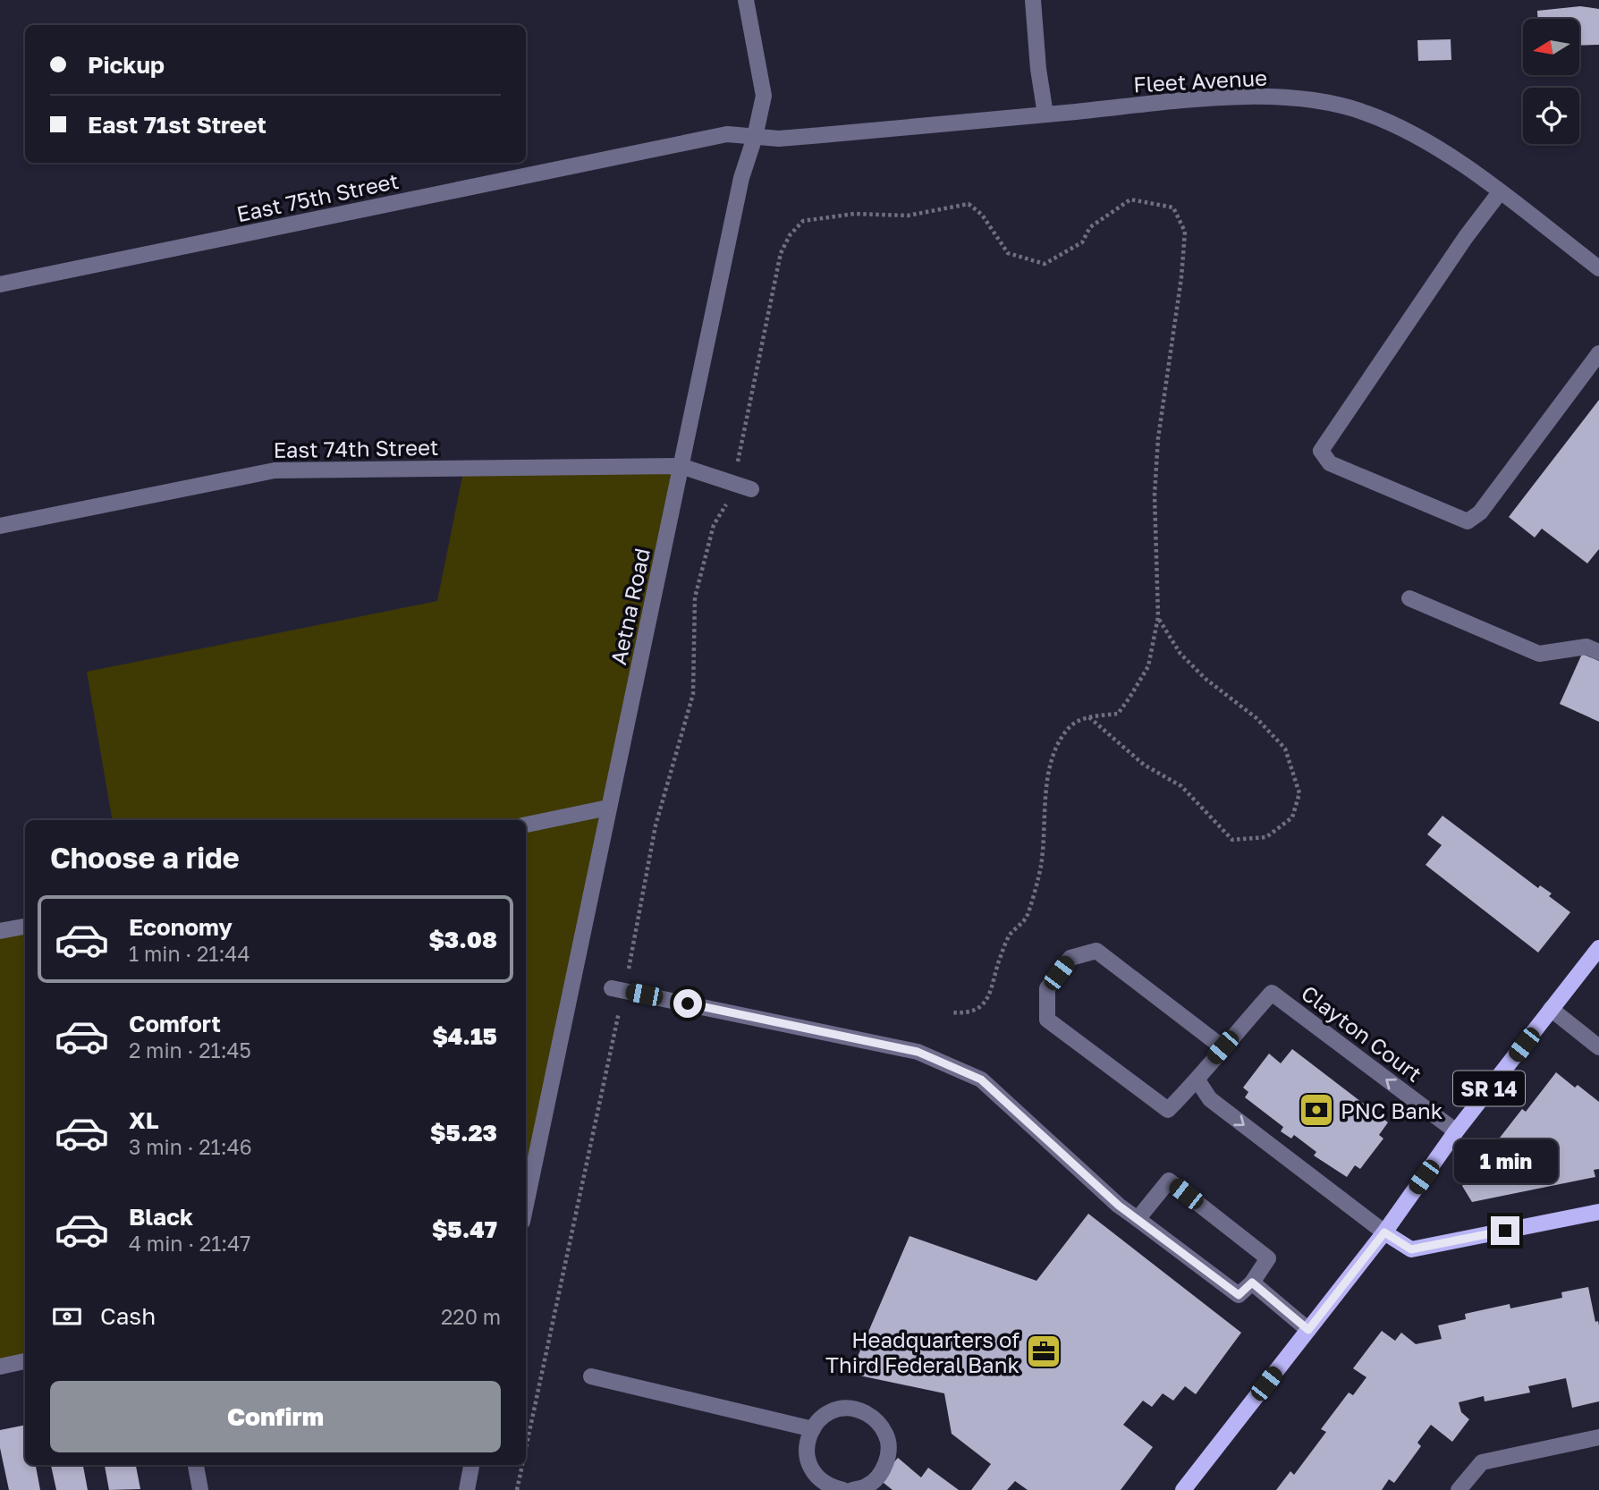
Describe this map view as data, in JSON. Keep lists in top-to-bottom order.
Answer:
{
  "streets": {
    "main road": ["SR 14"],
    "street": [
      "Fleet Avenue",
      "East 75th Street",
      "East 74th Street",
      "Aetna Road",
      "Clayton Court"
    ]
  },
  "crossings": [
    ["Fleet Avenue", "East 75th Street"],
    ["Fleet Avenue", "Aetna Road"],
    ["East 75th Street", "Aetna Road"],
    ["East 74th Street", "Aetna Road"],
    ["Clayton Court", "SR 14"]
  ],
  "places": {
    "bank": ["PNC Bank"],
    "office": ["Headquarters of Third Federal Bank"]
  },
  "north": "left",
  "page": {
    "banner": ["Pickup", "East 71st Street"],
    "heading": "Choose a ride",
    "list": [
      {
        "name": "Economy",
        "note": "1 min · 21:44",
        "value": "$3.08"
      },
      {
        "name": "Comfort",
        "note": "2 min · 21:45",
        "value": "$4.15"
      },
      {
        "name": "XL",
        "note": "3 min · 21:46",
        "value": "$5.23"
      },
      {
        "name": "Black",
        "note": "4 min · 21:47",
        "value": "$5.47"
      }
    ],
    "bubble": "1 min",
    "pay": ["Cash", "220 m"],
    "buttons": "Confirm"
  }
}
